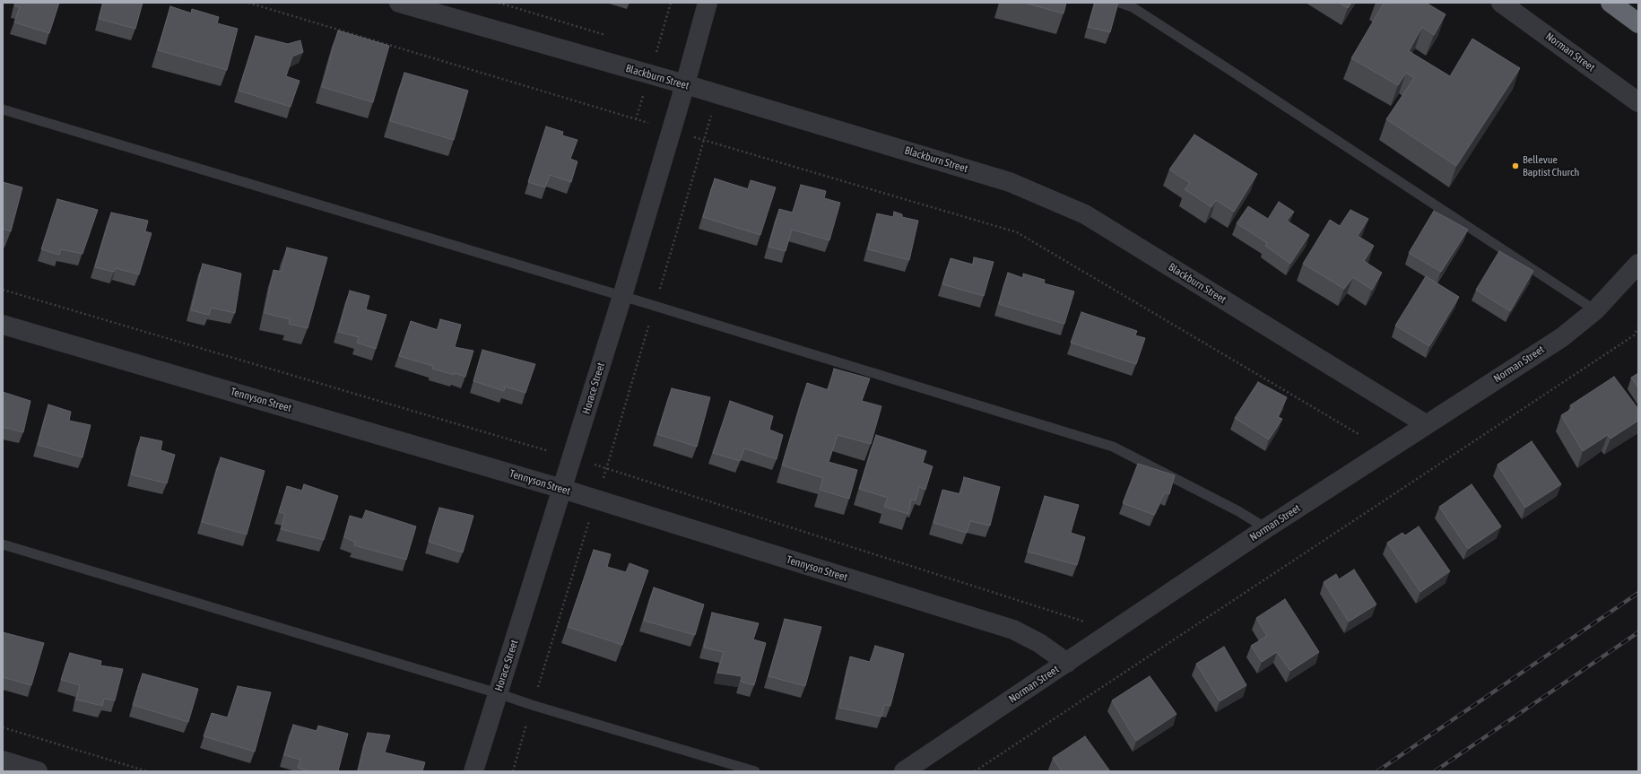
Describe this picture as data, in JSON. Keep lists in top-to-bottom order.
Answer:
{
  "streets": {
    "street": [
      "Norman Street",
      "Blackburn Street",
      "Horace Street",
      "Tennyson Street"
    ]
  },
  "crossings": [
    ["Norman Street", "Blackburn Street"],
    ["Norman Street", "Tennyson Street"],
    ["Blackburn Street", "Horace Street"],
    ["Horace Street", "Tennyson Street"]
  ],
  "places": ["Bellevue Baptist Church"]
}
